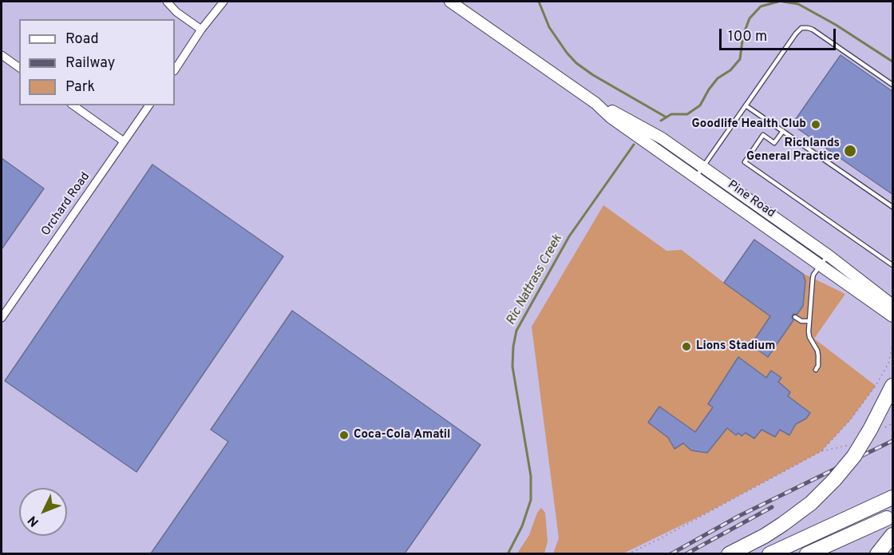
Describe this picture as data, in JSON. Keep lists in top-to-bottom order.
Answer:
{
  "streets": {
    "street": ["Pine Road", "Orchard Road"]
  },
  "water": ["Ric Nattrass Creek"],
  "places": [
    "Goodlife Health Club",
    "Richlands General Practice",
    "Lions Stadium",
    "Coca-Cola Amatil"
  ],
  "legend": ["Road", "Railway", "Park"],
  "scale_bar": "100 m",
  "north": "bottom left"
}
